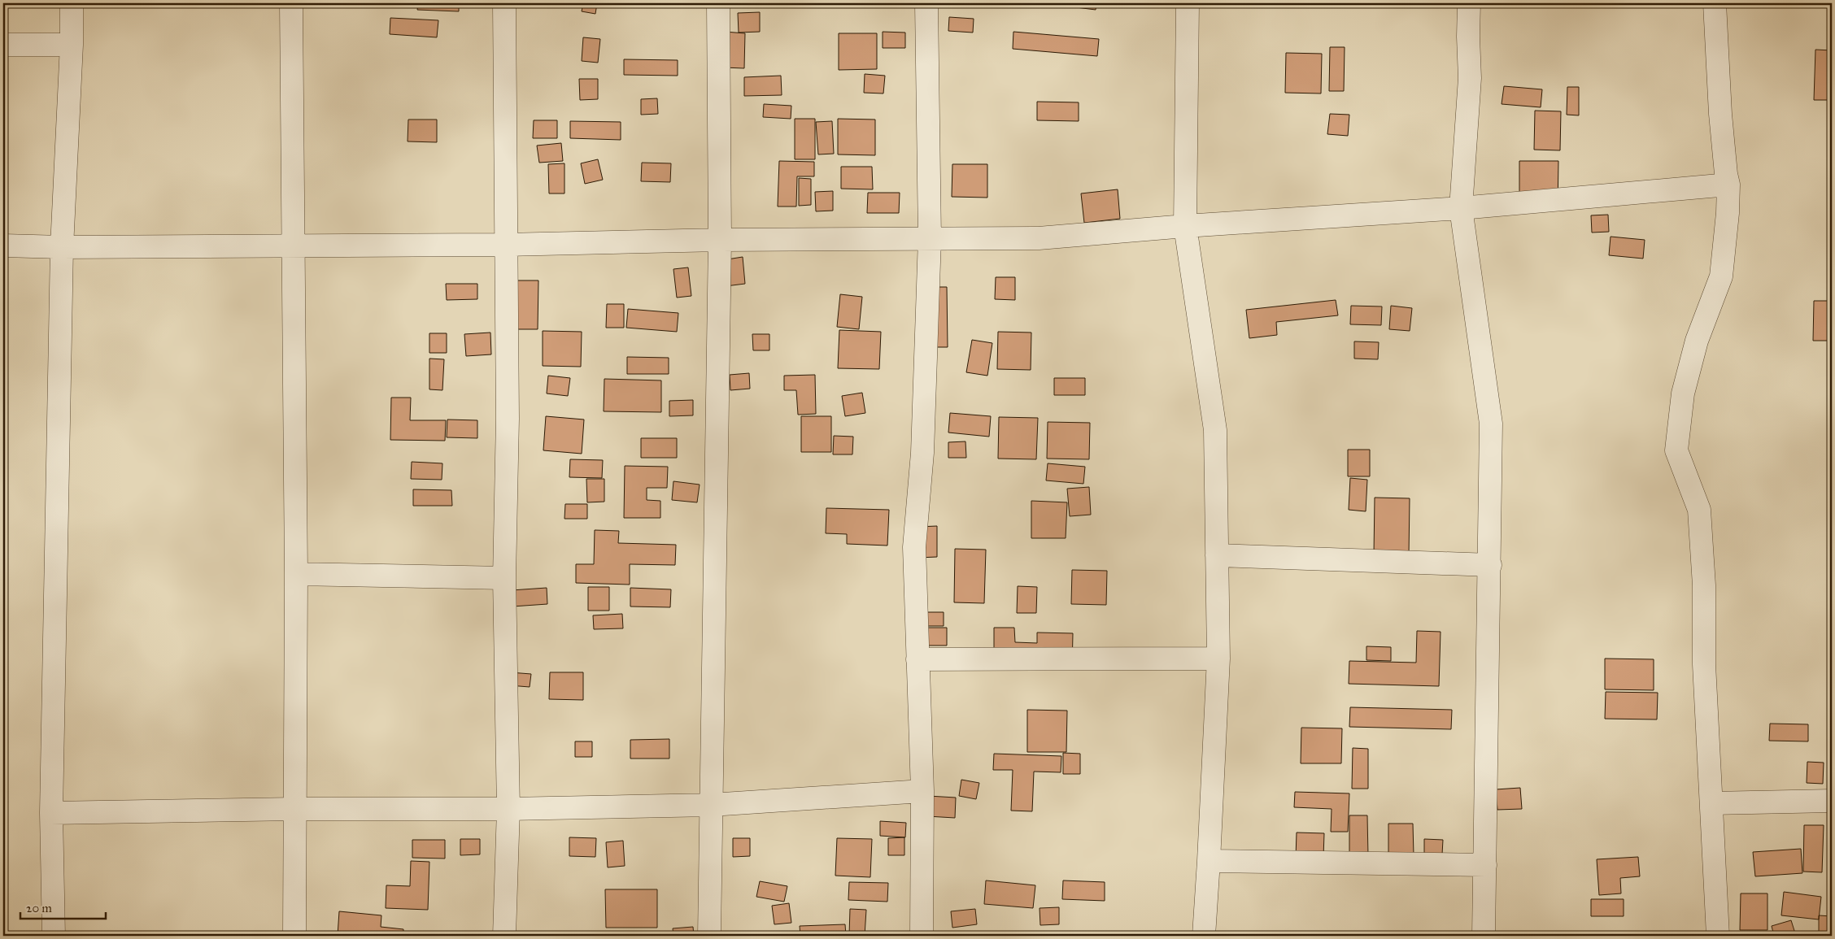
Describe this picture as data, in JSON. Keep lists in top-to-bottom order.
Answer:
{
  "scale_bar": "20 m"
}
